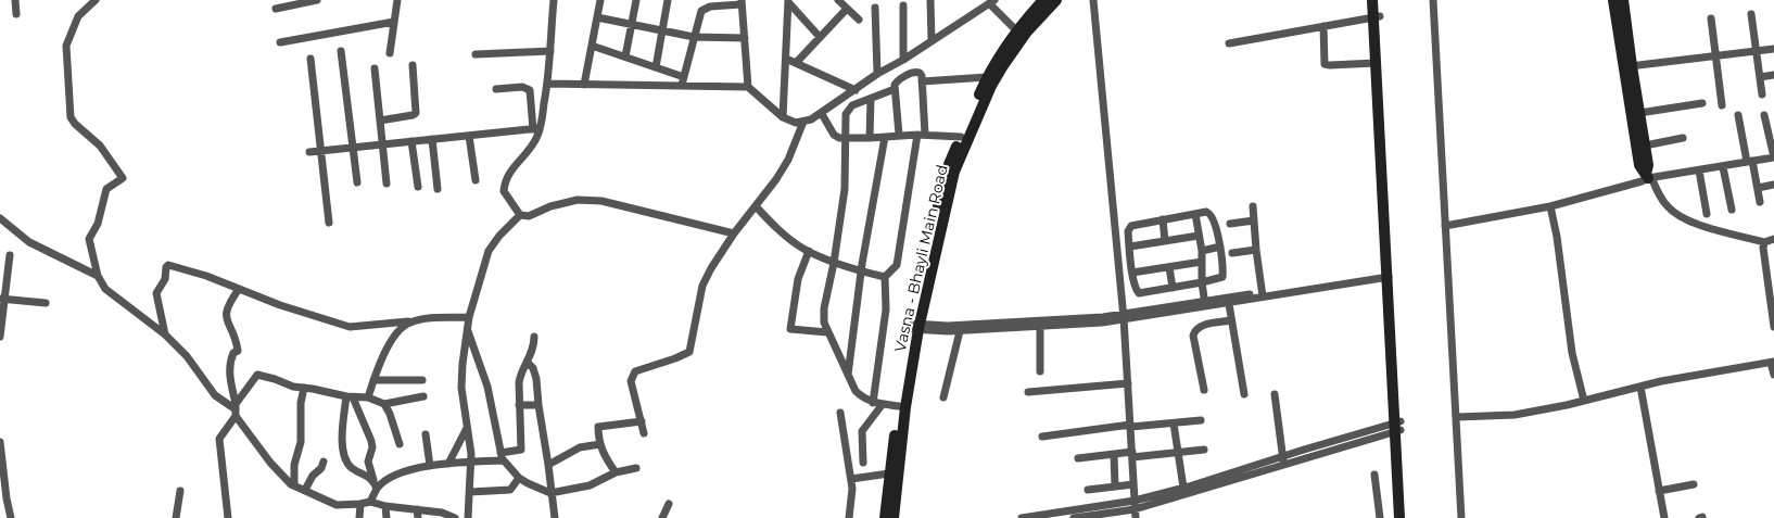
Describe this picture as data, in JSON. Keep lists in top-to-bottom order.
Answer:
{
  "streets": {
    "street": ["Vasna - Bhayli Main Road"]
  }
}
